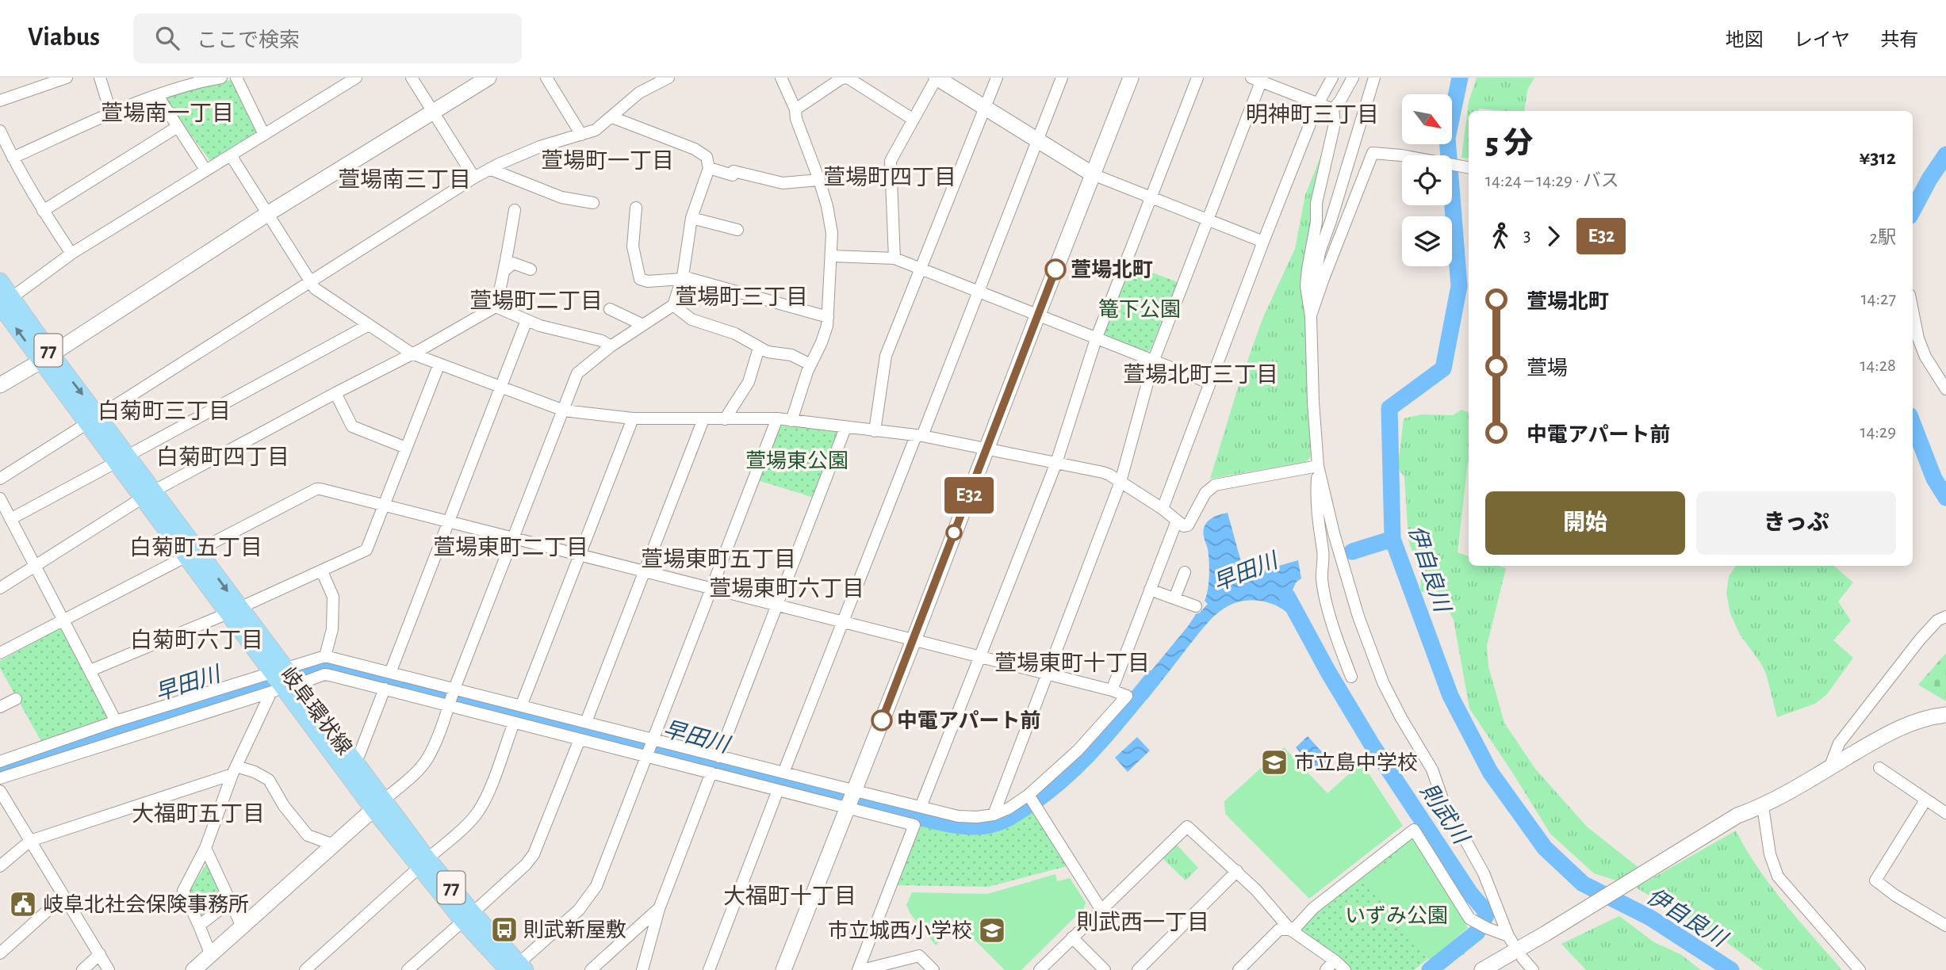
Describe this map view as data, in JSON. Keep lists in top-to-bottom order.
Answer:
{
  "streets": {
    "main road": ["77", "岐阜環状線"]
  },
  "districts": [
    "萱場南一丁目",
    "明神町三丁目",
    "萱場町一丁目",
    "萱場町四丁目",
    "萱場南三丁目",
    "萱場町三丁目",
    "萱場町二丁目",
    "萱場北町三丁目",
    "白菊町三丁目",
    "白菊町四丁目",
    "白菊町五丁目",
    "萱場東町二丁目",
    "萱場東町五丁目",
    "萱場東町六丁目",
    "白菊町六丁目",
    "萱場東町十丁目",
    "大福町五丁目",
    "大福町十丁目",
    "則武西一丁目"
  ],
  "water": ["伊自良川", "早田川", "則武川"],
  "parks": ["篭下公園", "萱場東公園", "いずみ公園"],
  "places": {
    "other": ["萱場北町", "中電アパート前"],
    "school or university": ["市立島中学校", "市立城西小学校"],
    "public building": ["岐阜北社会保険事務所"],
    "bus stop": ["則武新屋敷"]
  },
  "lines": ["bus line E32"],
  "north": "bottom right",
  "page": {
    "header": "Viabus",
    "search": "ここで検索",
    "nav": ["地図", "レイヤ", "共有"],
    "on_map": "E32",
    "heading": ["5 分", "14:24 – 14:29 · バス", "¥312"],
    "legs": ["3", "E32", "2駅"],
    "list": [
      {
        "name": "萱場北町",
        "value": "14:27"
      },
      {
        "name": "萱場",
        "value": "14:28"
      },
      {
        "name": "中電アパート前",
        "value": "14:29"
      }
    ],
    "buttons": ["開始", "きっぷ"]
  }
}
